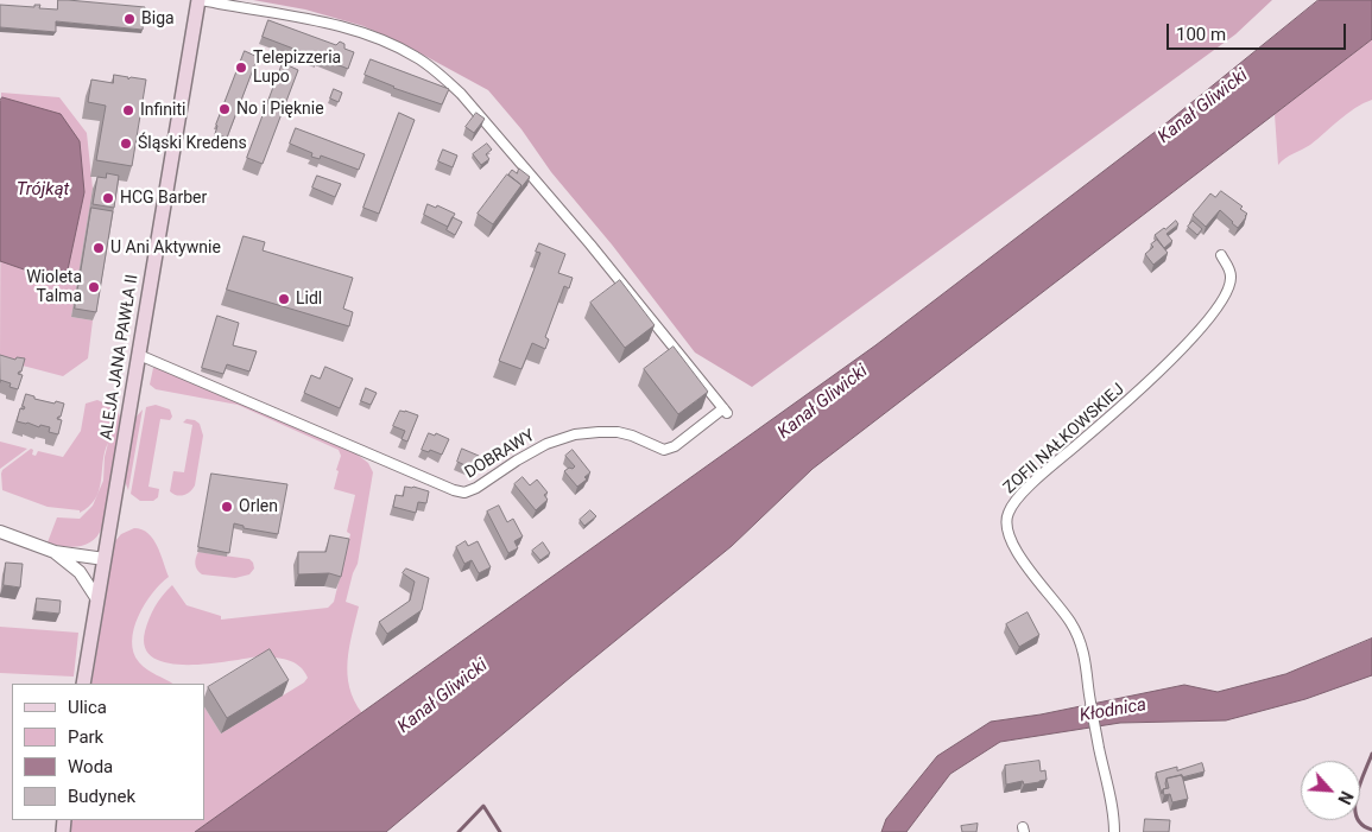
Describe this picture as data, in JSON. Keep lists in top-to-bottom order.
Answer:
{
  "streets": {
    "main road": ["ALEJA JANA PAWŁA II"],
    "street": ["ZOFII NAŁKOWSKIEJ", "DOBRAWY"]
  },
  "crossings": [
    ["ALEJA JANA PAWŁA II", "DOBRAWY"]
  ],
  "water": ["Kanał Gliwicki", "Trójkąt", "Kłodnica"],
  "places": [
    "Biga",
    "Telepizzeria Lupo",
    "No i Pięknie",
    "Infiniti",
    "Śląski Kredens",
    "HCG Barber",
    "U Ani Aktywnie",
    "Wioleta Talma",
    "Lidl",
    "Orlen"
  ],
  "legend": [
    "Ulica",
    "Park",
    "Woda",
    "Budynek"
  ],
  "scale_bar": "100 m",
  "north": "bottom right"
}
